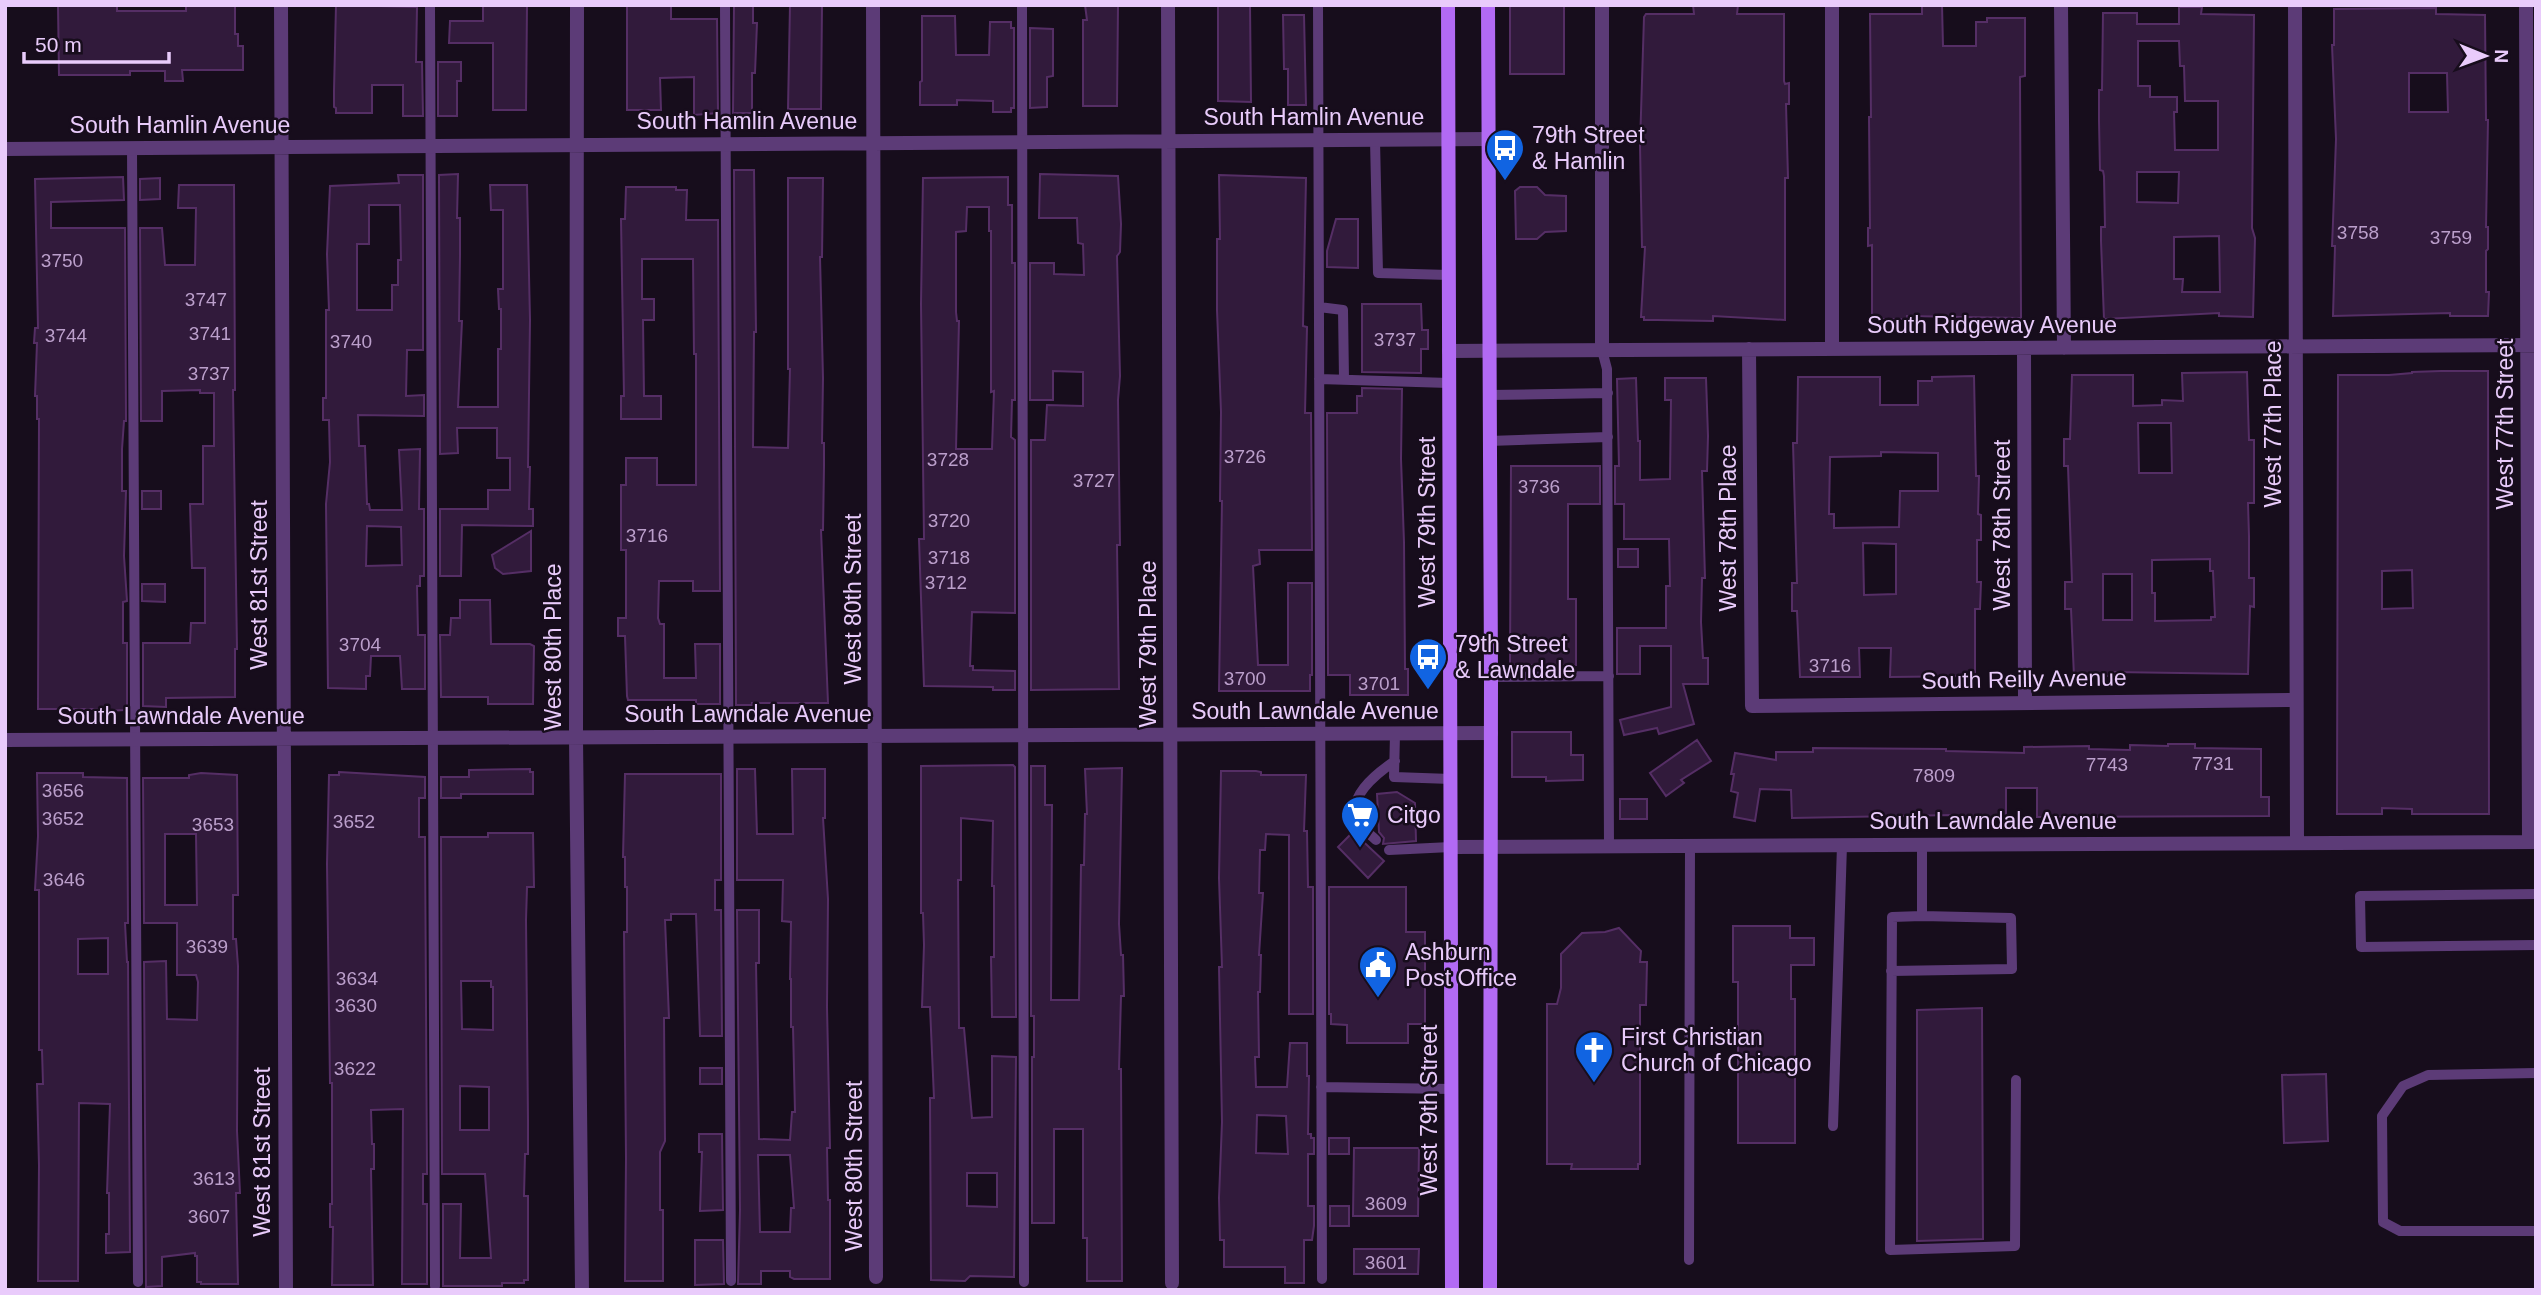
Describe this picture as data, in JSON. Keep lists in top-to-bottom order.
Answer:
{
  "streets": {
    "main road": ["West 79th Street"],
    "street": [
      "South Hamlin Avenue",
      "South Ridgeway Avenue",
      "West 77th Place",
      "West 77th Street",
      "West 78th Street",
      "West 78th Place",
      "West 81st Street",
      "West 80th Street",
      "West 79th Place",
      "West 80th Place",
      "South Reilly Avenue",
      "South Lawndale Avenue"
    ]
  },
  "crossings": [
    ["South Hamlin Avenue", "West 79th Street"],
    ["South Hamlin Avenue", "West 81st Street"],
    ["South Hamlin Avenue", "West 80th Street"],
    ["South Hamlin Avenue", "West 79th Place"],
    ["South Hamlin Avenue", "West 80th Place"],
    ["South Ridgeway Avenue", "West 77th Place"],
    ["South Ridgeway Avenue", "West 77th Street"],
    ["South Ridgeway Avenue", "West 79th Street"],
    ["South Ridgeway Avenue", "West 78th Street"],
    ["South Ridgeway Avenue", "West 78th Place"],
    ["West 77th Place", "South Reilly Avenue"],
    ["West 77th Place", "South Lawndale Avenue"],
    ["West 77th Street", "South Lawndale Avenue"],
    ["West 79th Street", "South Lawndale Avenue"],
    ["West 78th Street", "South Reilly Avenue"],
    ["West 78th Place", "South Reilly Avenue"],
    ["West 81st Street", "South Lawndale Avenue"],
    ["West 80th Street", "South Lawndale Avenue"],
    ["West 79th Place", "South Lawndale Avenue"],
    ["West 80th Place", "South Lawndale Avenue"]
  ],
  "places": {
    "bus stop": ["79th Street & Hamlin", "79th Street & Lawndale"],
    "supermarket": ["Citgo"],
    "public building": ["Ashburn Post Office"],
    "church": ["First Christian Church of Chicago"]
  },
  "house_numbers": [
    "3758",
    "3759",
    "3750",
    "3747",
    "3741",
    "3744",
    "3737",
    "3740",
    "3737",
    "3726",
    "3728",
    "3727",
    "3736",
    "3720",
    "3716",
    "3718",
    "3712",
    "3704",
    "3716",
    "3700",
    "3701",
    "7731",
    "7743",
    "7809",
    "3656",
    "3652",
    "3652",
    "3653",
    "3646",
    "3639",
    "3634",
    "3630",
    "3622",
    "3613",
    "3609",
    "3607",
    "3601"
  ],
  "scale_bar": "50 m",
  "north": "right"
}
